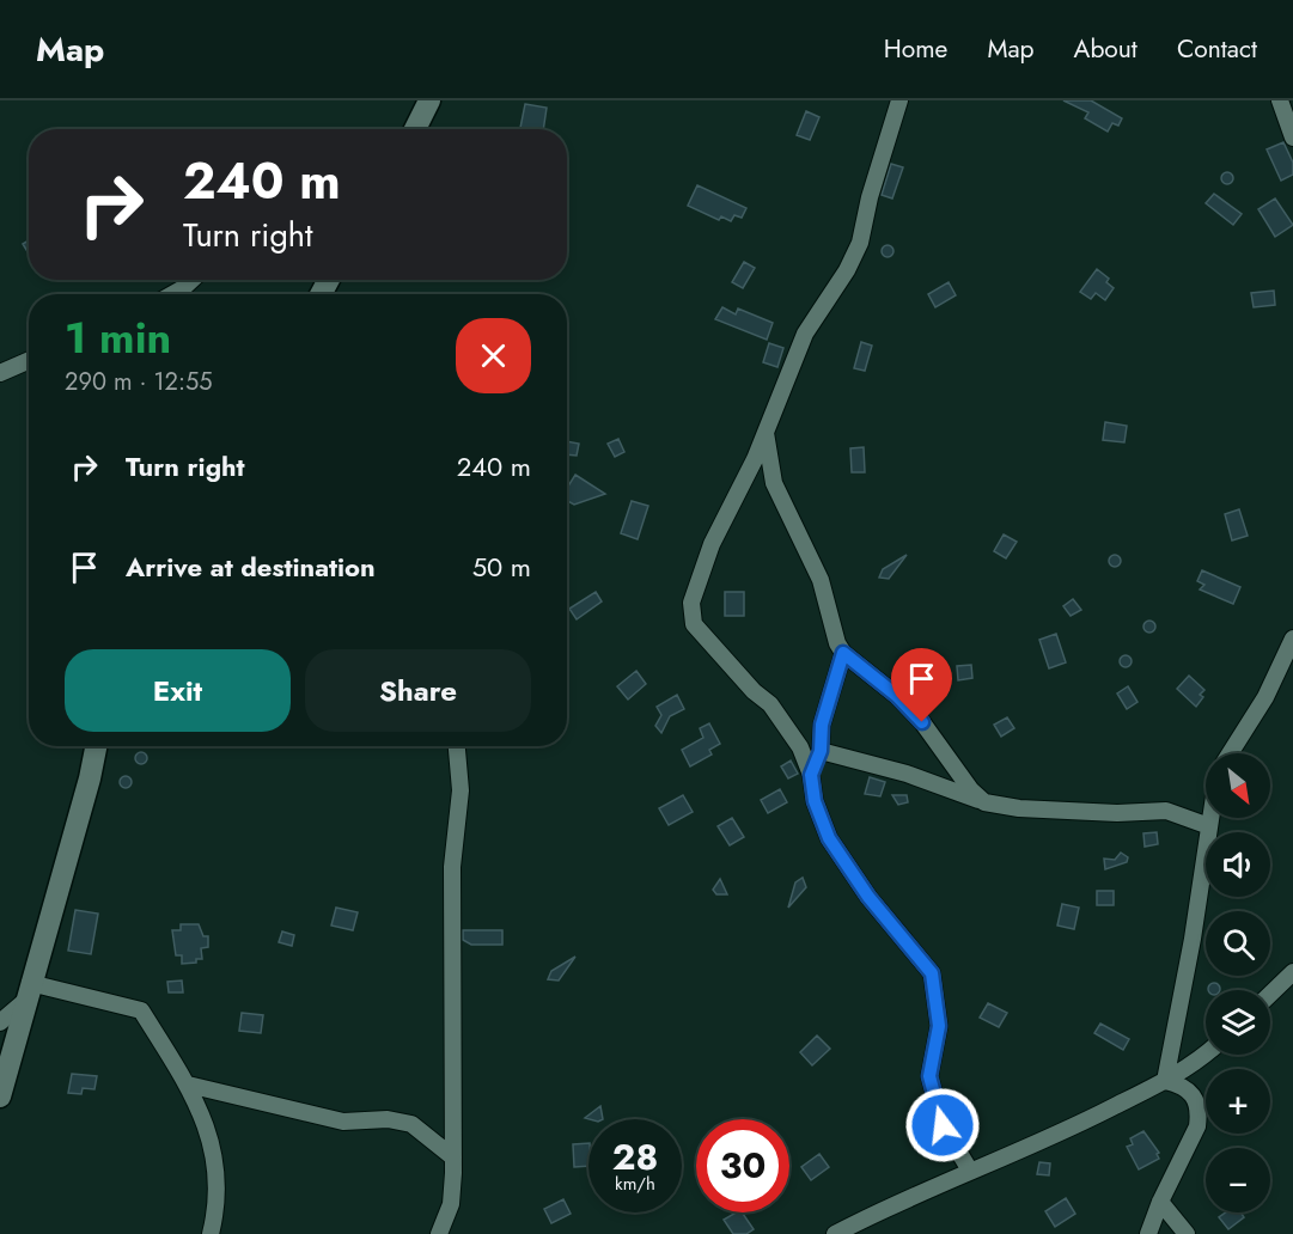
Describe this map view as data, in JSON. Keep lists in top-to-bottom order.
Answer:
{
  "north": "bottom right",
  "page": {
    "header": "Map",
    "nav": [
      "Home",
      "Map",
      "About",
      "Contact"
    ],
    "turn": ["240 m", "Turn right"],
    "heading": ["1 min", "290 m · 12:55"],
    "list": [
      {
        "name": "Turn right",
        "value": "240 m"
      },
      {
        "name": "Arrive at destination",
        "value": "50 m"
      }
    ],
    "buttons": ["Exit", "Share"],
    "map_buttons": ["+", "−"],
    "speed": "28 km/h",
    "limit": "30"
  }
}
